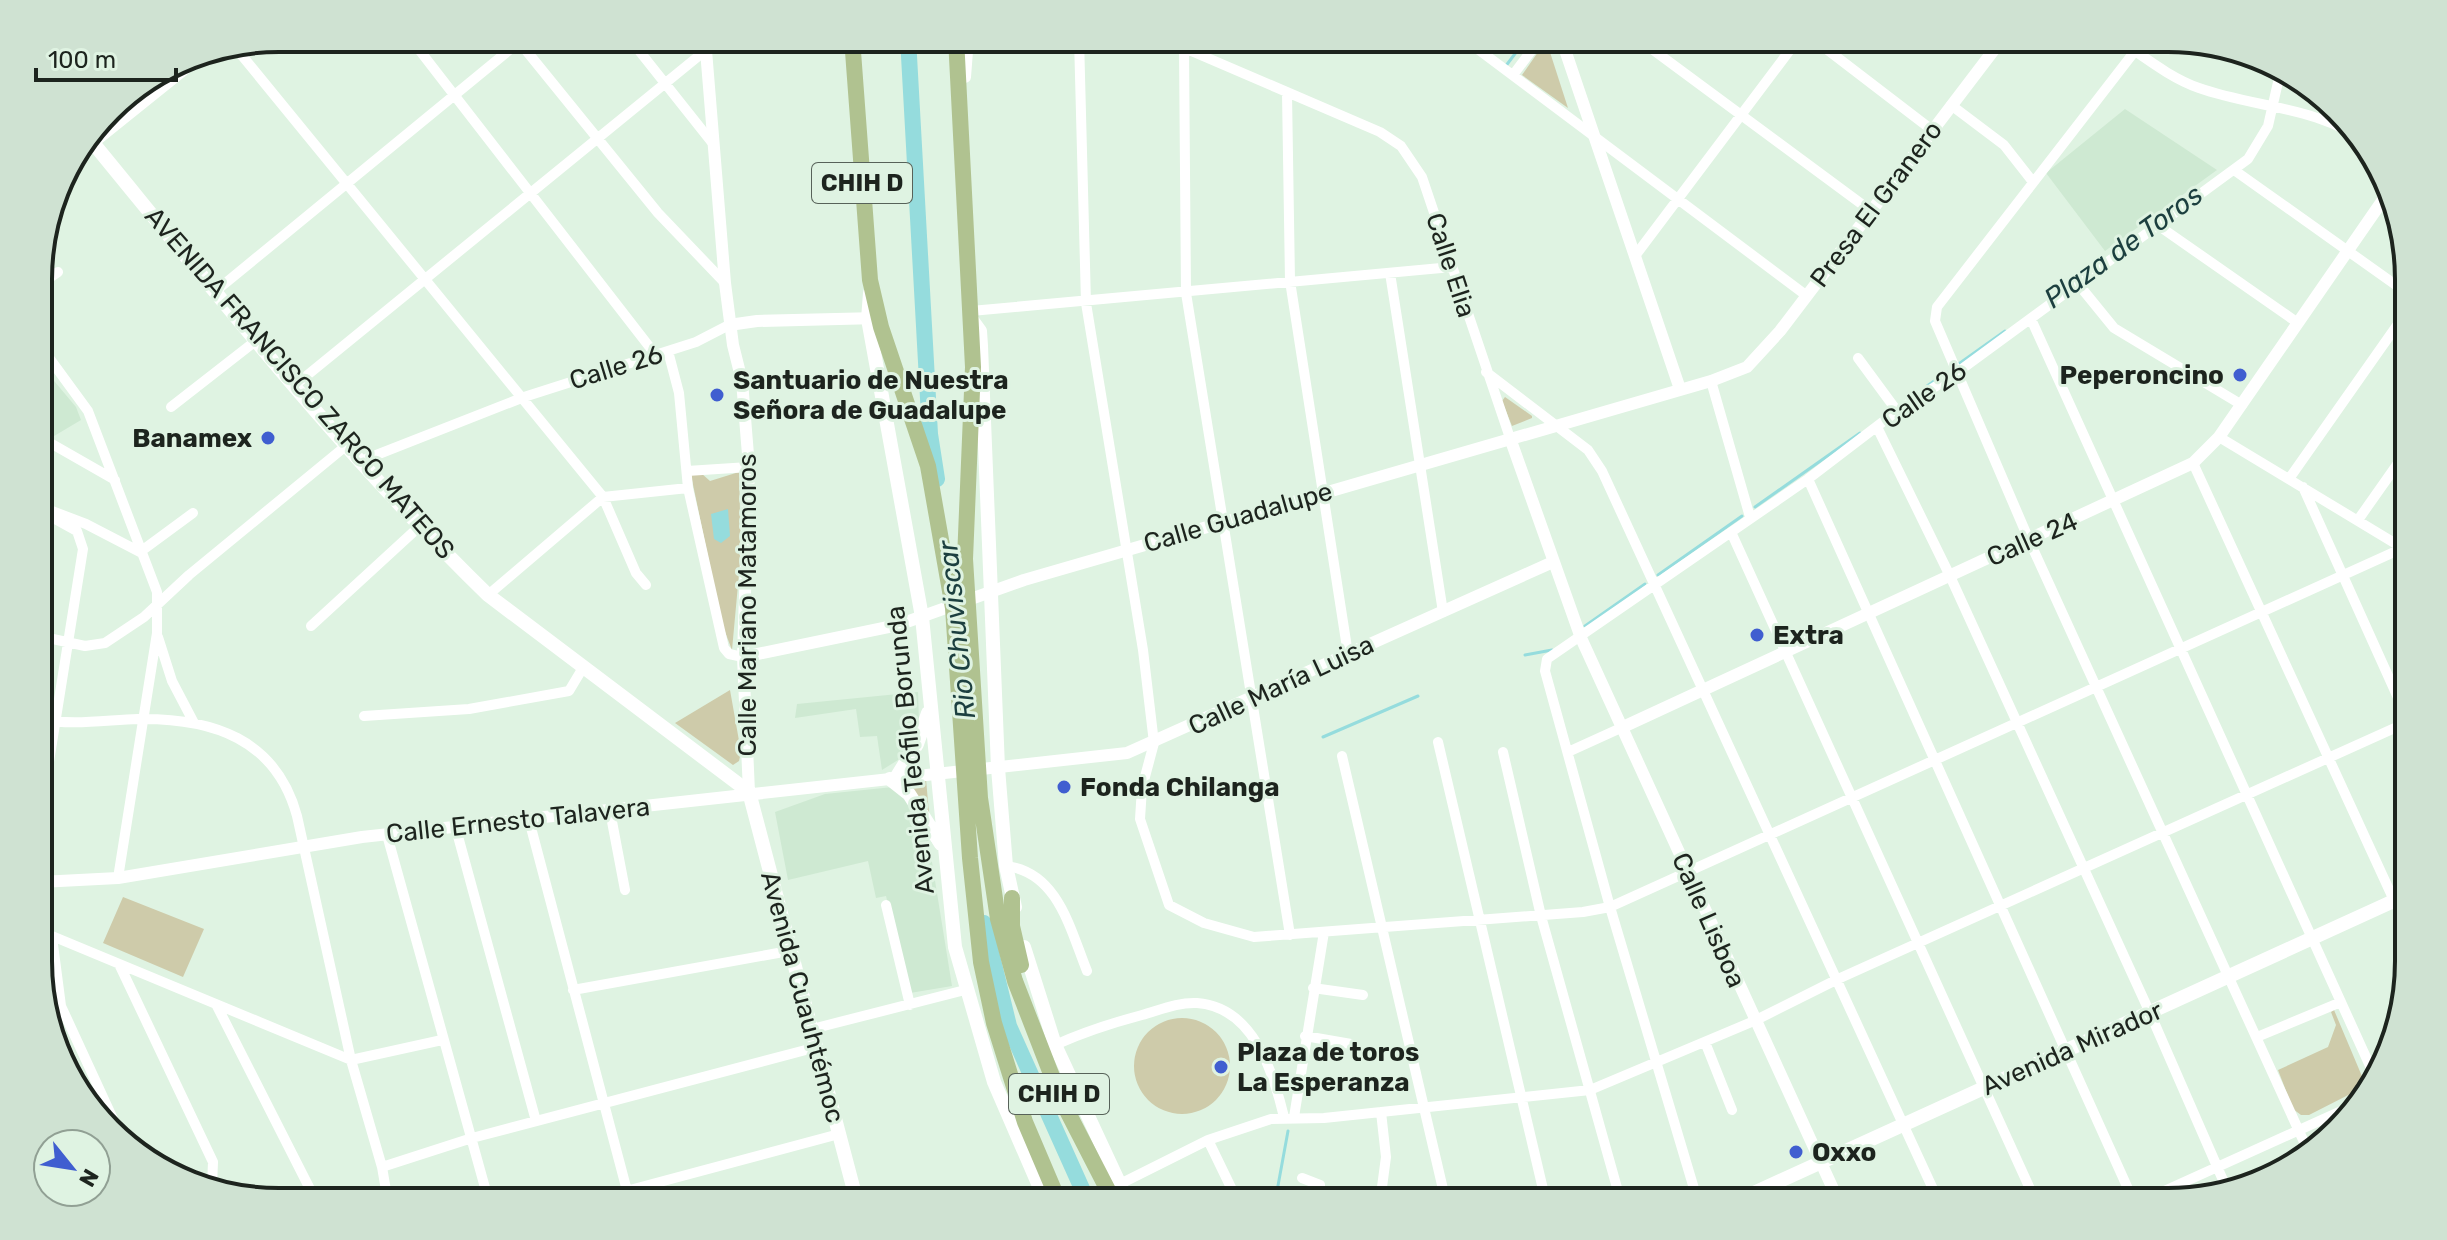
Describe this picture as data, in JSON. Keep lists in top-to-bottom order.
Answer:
{
  "streets": {
    "main road": [
      "CHIH D",
      "AVENIDA FRANCISCO ZARCO MATEOS",
      "Avenida Teófilo Borunda",
      "Avenida Cuauhtémoc",
      "Avenida Mirador"
    ],
    "street": [
      "Presa El Granero",
      "Calle Elia",
      "Calle 26",
      "Calle Guadalupe",
      "Calle 24",
      "Calle Mariano Matamoros",
      "Calle María Luisa",
      "Calle Ernesto Talavera",
      "Calle Lisboa"
    ]
  },
  "crossings": [
    ["CHIH D", "Calle 26"],
    ["CHIH D", "Avenida Teófilo Borunda"],
    ["Presa El Granero", "Calle Guadalupe"],
    ["Calle Elia", "Calle 26"],
    ["Calle Elia", "Calle Guadalupe"],
    ["Calle Elia", "Calle María Luisa"],
    ["Calle Elia", "Calle Lisboa"],
    ["Calle 26", "AVENIDA FRANCISCO ZARCO MATEOS"],
    ["Calle 26", "Calle 24"],
    ["Calle 26", "Calle Mariano Matamoros"],
    ["Calle 26", "Avenida Teófilo Borunda"],
    ["Calle 26", "Calle Lisboa"],
    ["AVENIDA FRANCISCO ZARCO MATEOS", "Calle Mariano Matamoros"],
    ["AVENIDA FRANCISCO ZARCO MATEOS", "Calle Ernesto Talavera"],
    ["AVENIDA FRANCISCO ZARCO MATEOS", "Avenida Cuauhtémoc"],
    ["Calle Guadalupe", "Calle Mariano Matamoros"],
    ["Calle Guadalupe", "Avenida Teófilo Borunda"],
    ["Calle 24", "Calle Lisboa"],
    ["Calle Mariano Matamoros", "Calle Ernesto Talavera"],
    ["Calle Mariano Matamoros", "Avenida Cuauhtémoc"],
    ["Calle María Luisa", "Calle Ernesto Talavera"],
    ["Avenida Teófilo Borunda", "Calle Ernesto Talavera"],
    ["Calle Ernesto Talavera", "Avenida Cuauhtémoc"],
    ["Calle Lisboa", "Avenida Mirador"]
  ],
  "water": ["Plaza de Toros", "Rio Chuviscar"],
  "places": [
    "Peperoncino",
    "Santuario de Nuestra Señora de Guadalupe",
    "Banamex",
    "Extra",
    "Fonda Chilanga",
    "Plaza de toros La Esperanza",
    "Oxxo"
  ],
  "scale_bar": "100 m",
  "north": "bottom right"
}
